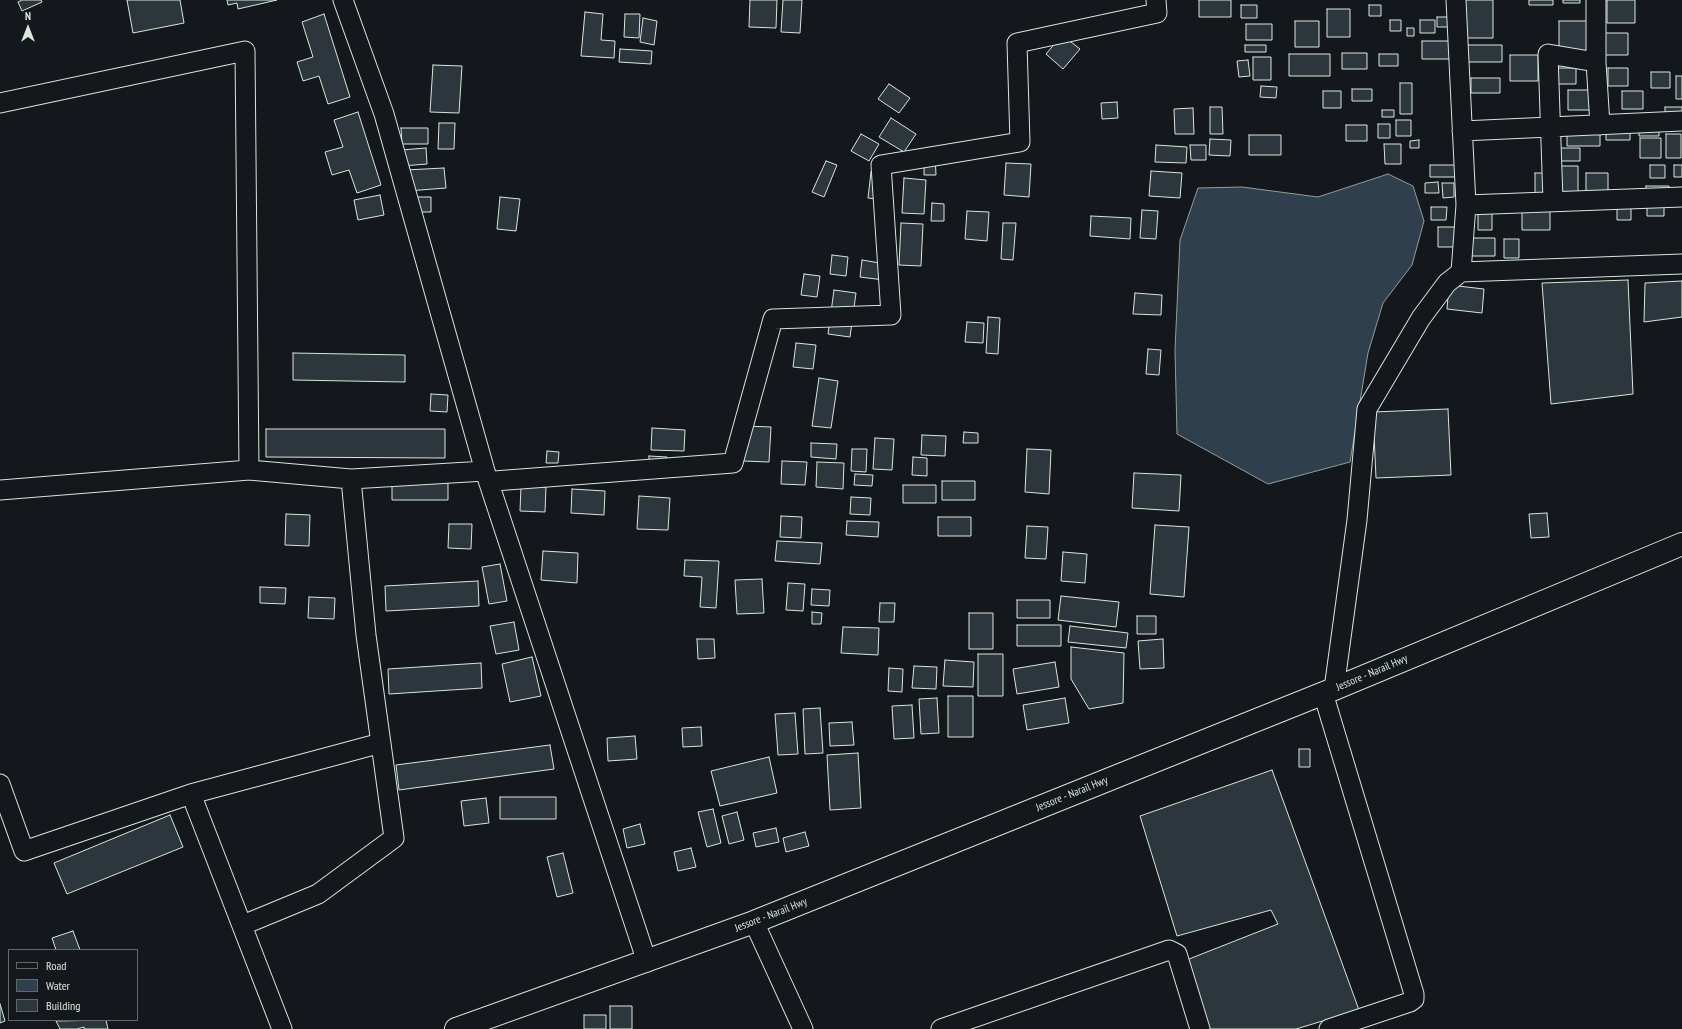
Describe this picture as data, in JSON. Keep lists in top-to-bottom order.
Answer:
{
  "streets": {
    "highway": ["Jessore - Narail Hwy"]
  },
  "legend": ["Road", "Water", "Building"],
  "north": "top"
}
